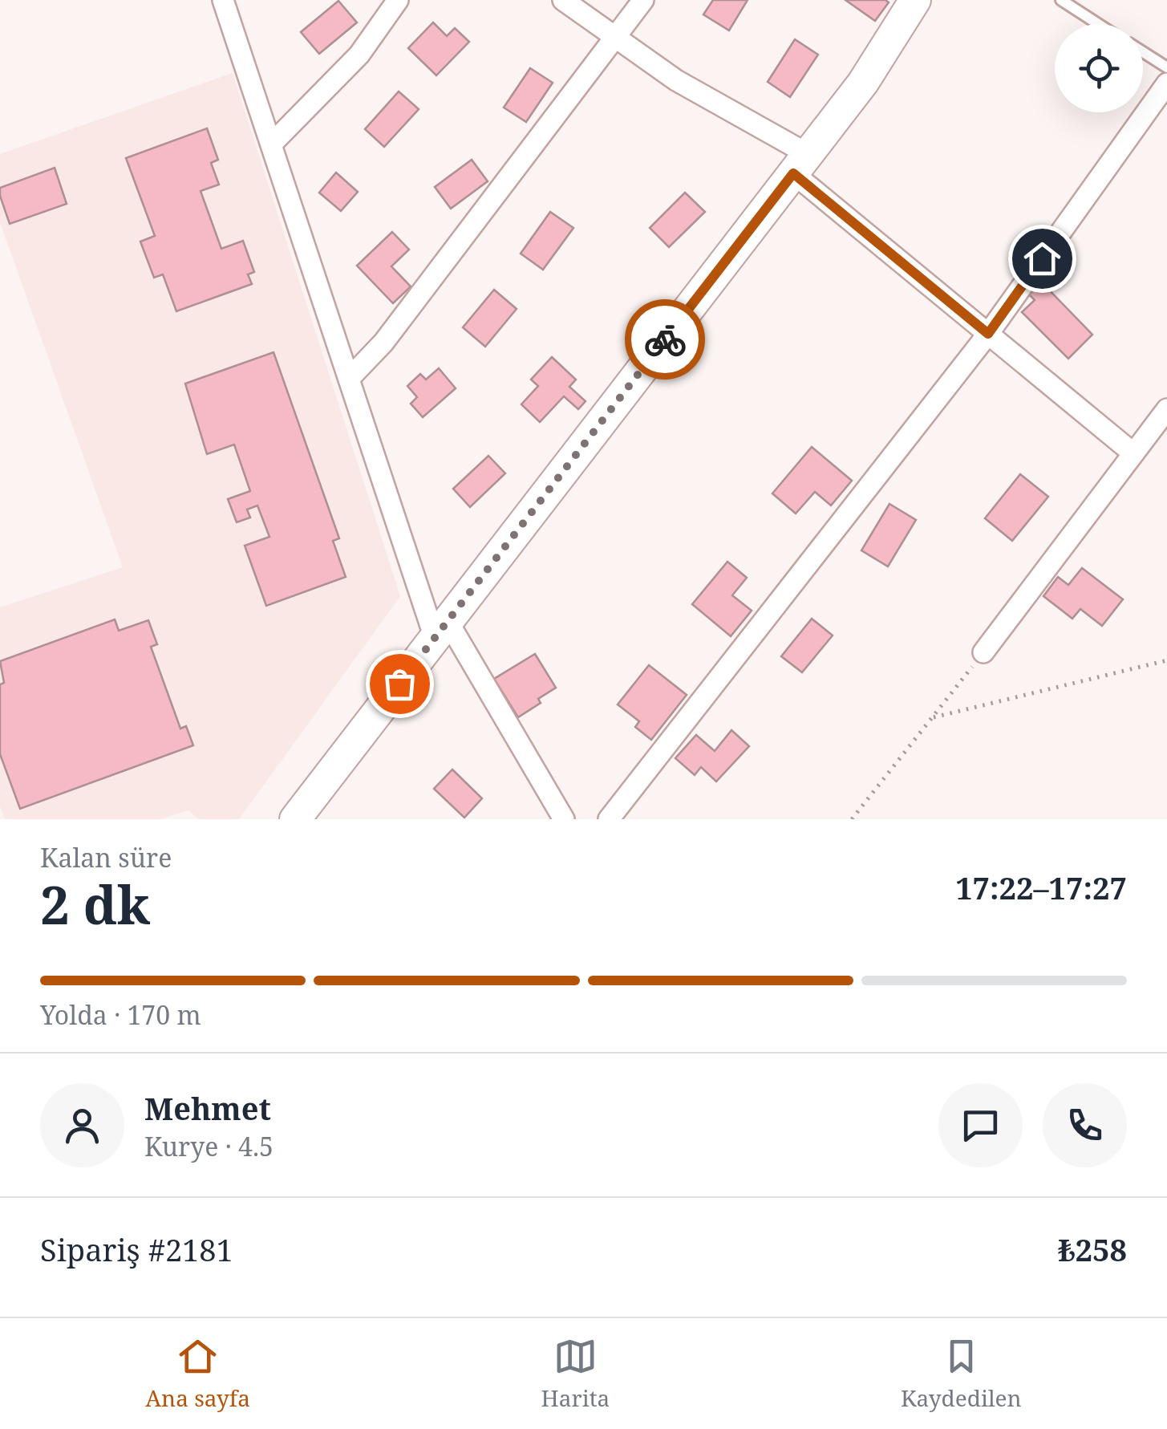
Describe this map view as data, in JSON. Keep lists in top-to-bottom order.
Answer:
{
  "page": {
    "heading": ["2 dk", "Kalan süre", "17:22–17:27"],
    "panel": [
      "Mehmet",
      "Kurye · 4.5",
      "Sipariş #2181",
      "₺258"
    ],
    "bar": "Yolda · 170 m",
    "tabs": ["Ana sayfa", "Harita", "Kaydedilen"]
  }
}
